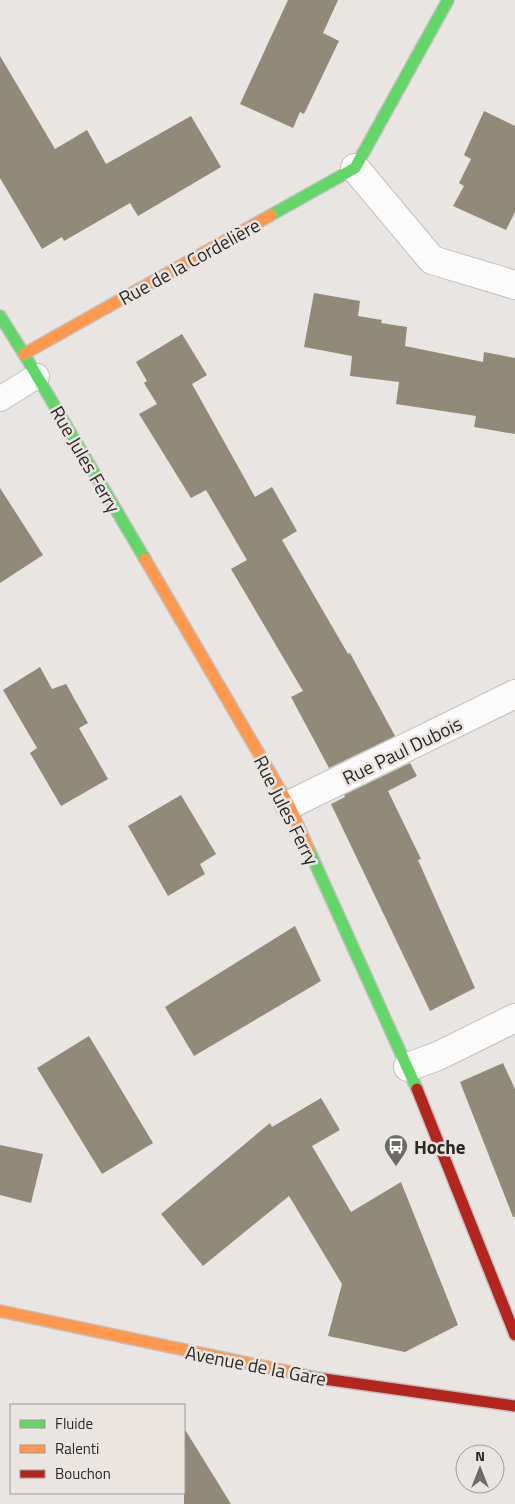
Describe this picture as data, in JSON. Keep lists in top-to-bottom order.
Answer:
{
  "streets": {
    "street": [
      "Rue de la Cordelière",
      "Rue Jules Ferry",
      "Rue Paul Dubois",
      "Avenue de la Gare"
    ]
  },
  "crossings": [
    ["Rue de la Cordelière", "Rue Jules Ferry"],
    ["Rue Jules Ferry", "Rue Paul Dubois"]
  ],
  "places": {
    "bus stop": ["Hoche"]
  },
  "legend": ["Fluide", "Ralenti", "Bouchon"],
  "north": "top"
}
